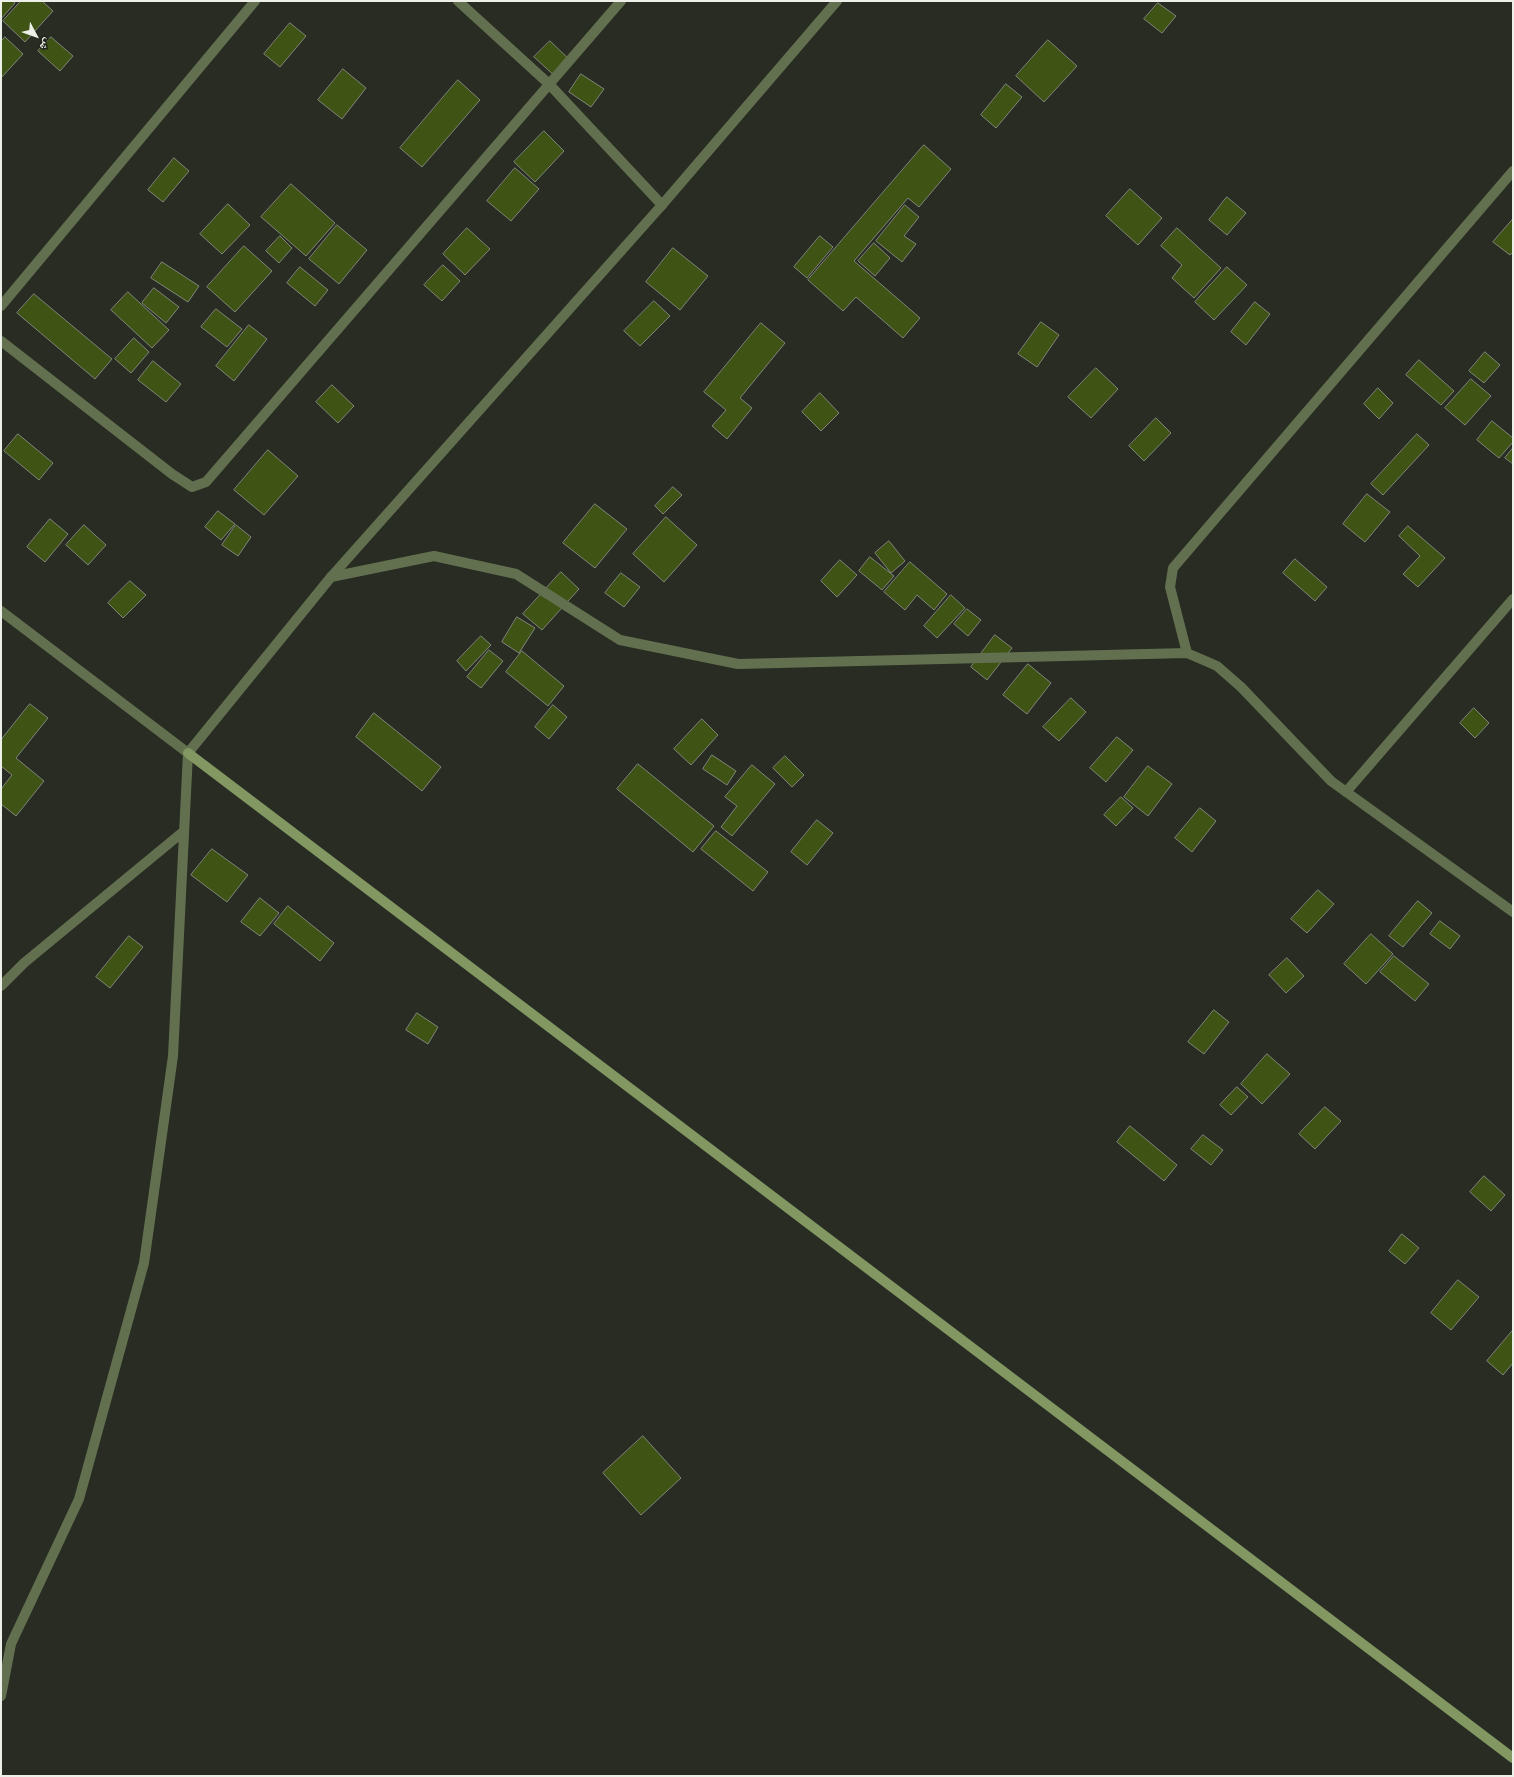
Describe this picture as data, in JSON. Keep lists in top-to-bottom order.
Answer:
{
  "north": "bottom right"
}
